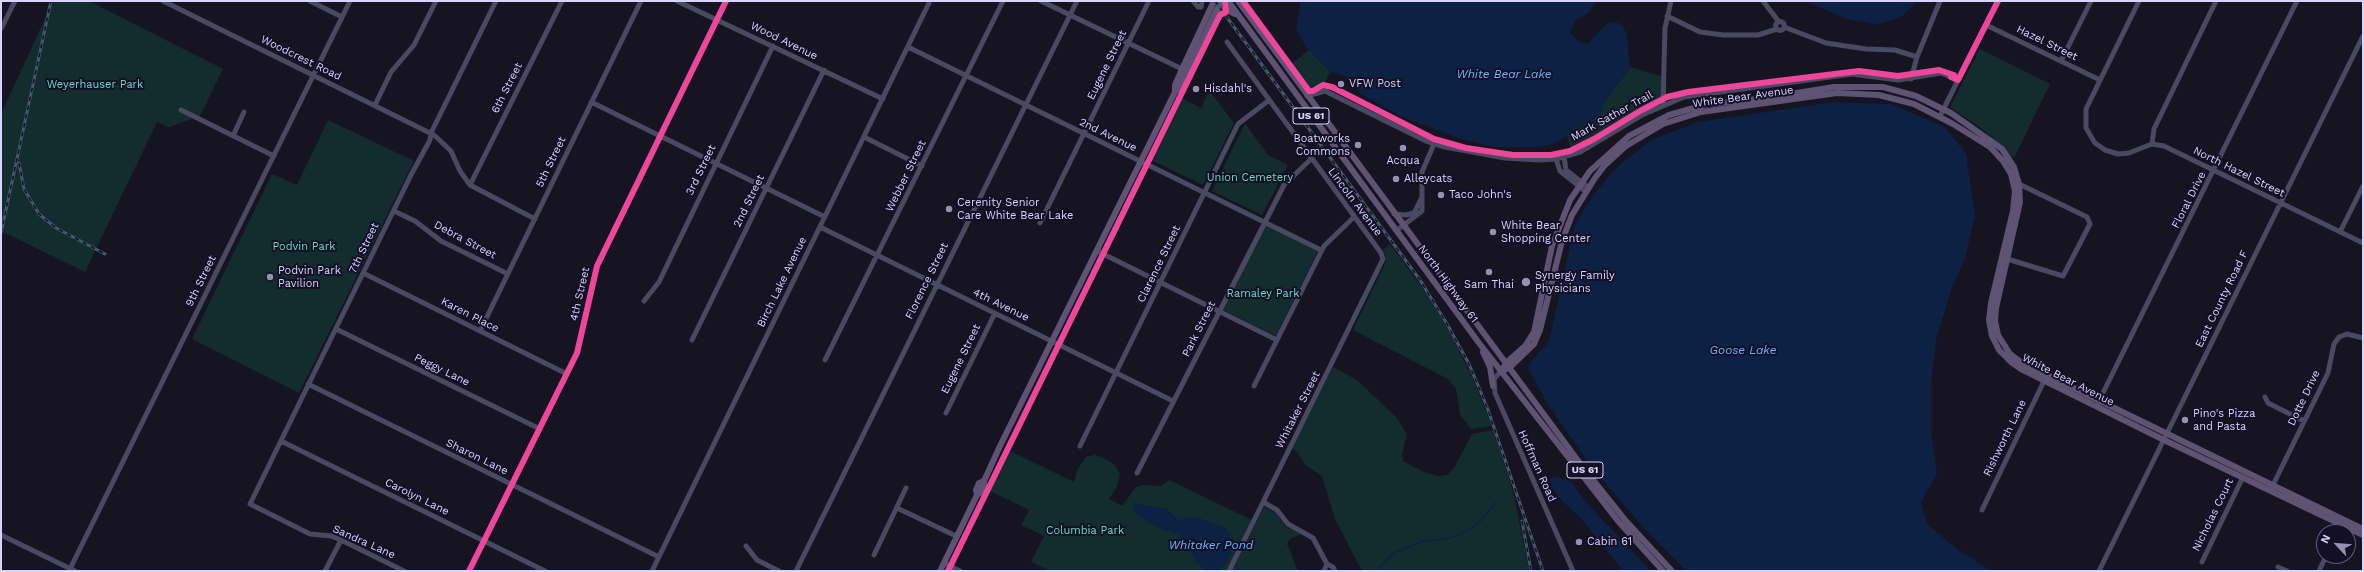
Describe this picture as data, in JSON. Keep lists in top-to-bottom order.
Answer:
{
  "streets": {
    "main road": ["White Bear Avenue", "US 61", "North Highway 61"],
    "street": [
      "Wood Avenue",
      "Hazel Street",
      "Woodcrest Road",
      "Eugene Street",
      "6th Street",
      "2nd Avenue",
      "5th Street",
      "3rd Street",
      "North Hazel Street",
      "Webber Street",
      "Floral Drive",
      "2nd Street",
      "Lincoln Avenue",
      "Debra Street",
      "7th Street",
      "Clarence Street",
      "9th Street",
      "Florence Street",
      "Birch Lake Avenue",
      "4th Street",
      "East County Road F",
      "4th Avenue",
      "Karen Place",
      "Park Street",
      "Peggy Lane",
      "Dotte Drive",
      "Whitaker Street",
      "Rishworth Lane",
      "Sharon Lane",
      "Hoffman Road",
      "Carolyn Lane",
      "Nicholas Court",
      "Sandra Lane"
    ],
    "cycle path": ["Mark Sather Trail"]
  },
  "crossings": [
    ["Wood Avenue", "3rd Street"],
    ["Wood Avenue", "2nd Street"],
    ["Wood Avenue", "Birch Lake Avenue"],
    ["Wood Avenue", "4th Street"],
    ["Woodcrest Road", "6th Street"],
    ["Woodcrest Road", "7th Street"],
    ["Woodcrest Road", "9th Street"],
    ["Eugene Street", "2nd Avenue"],
    ["Eugene Street", "4th Avenue"],
    ["White Bear Avenue", "US 61"],
    ["White Bear Avenue", "Floral Drive"],
    ["White Bear Avenue", "North Highway 61"],
    ["White Bear Avenue", "East County Road F"],
    ["White Bear Avenue", "Dotte Drive"],
    ["White Bear Avenue", "Rishworth Lane"],
    ["White Bear Avenue", "Nicholas Court"],
    ["2nd Avenue", "Webber Street"],
    ["2nd Avenue", "Clarence Street"],
    ["2nd Avenue", "Florence Street"],
    ["2nd Avenue", "Birch Lake Avenue"],
    ["2nd Avenue", "Park Street"],
    ["5th Street", "Debra Street"],
    ["5th Street", "Karen Place"],
    ["North Hazel Street", "Floral Drive"],
    ["North Hazel Street", "East County Road F"],
    ["Webber Street", "4th Avenue"],
    ["Lincoln Avenue", "Clarence Street"],
    ["Lincoln Avenue", "Park Street"],
    ["Lincoln Avenue", "Whitaker Street"],
    ["Debra Street", "7th Street"],
    ["7th Street", "Karen Place"],
    ["7th Street", "Peggy Lane"],
    ["7th Street", "Sharon Lane"],
    ["7th Street", "Carolyn Lane"],
    ["7th Street", "Sandra Lane"],
    ["Clarence Street", "4th Avenue"],
    ["Florence Street", "4th Avenue"],
    ["Birch Lake Avenue", "4th Avenue"],
    ["Birch Lake Avenue", "Sharon Lane"],
    ["4th Street", "Karen Place"],
    ["4th Street", "Peggy Lane"],
    ["4th Street", "Sharon Lane"],
    ["4th Street", "Carolyn Lane"],
    ["4th Avenue", "Park Street"]
  ],
  "water": ["White Bear Lake", "Goose Lake", "Whitaker Pond"],
  "parks": [
    "Weyerhauser Park",
    "Union Cemetery",
    "Podvin Park",
    "Ramaley Park",
    "Columbia Park"
  ],
  "places": [
    "VFW Post",
    "Hisdahl's",
    "Boatworks Commons",
    "Acqua",
    "Alleycats",
    "Taco John's",
    "Cerenity Senior Care White Bear Lake",
    "White Bear Shopping Center",
    "Sam Thai",
    "Podvin Park Pavilion",
    "Synergy Family Physicians",
    "Pino's Pizza and Pasta",
    "Cabin 61"
  ],
  "north": "top left"
}
